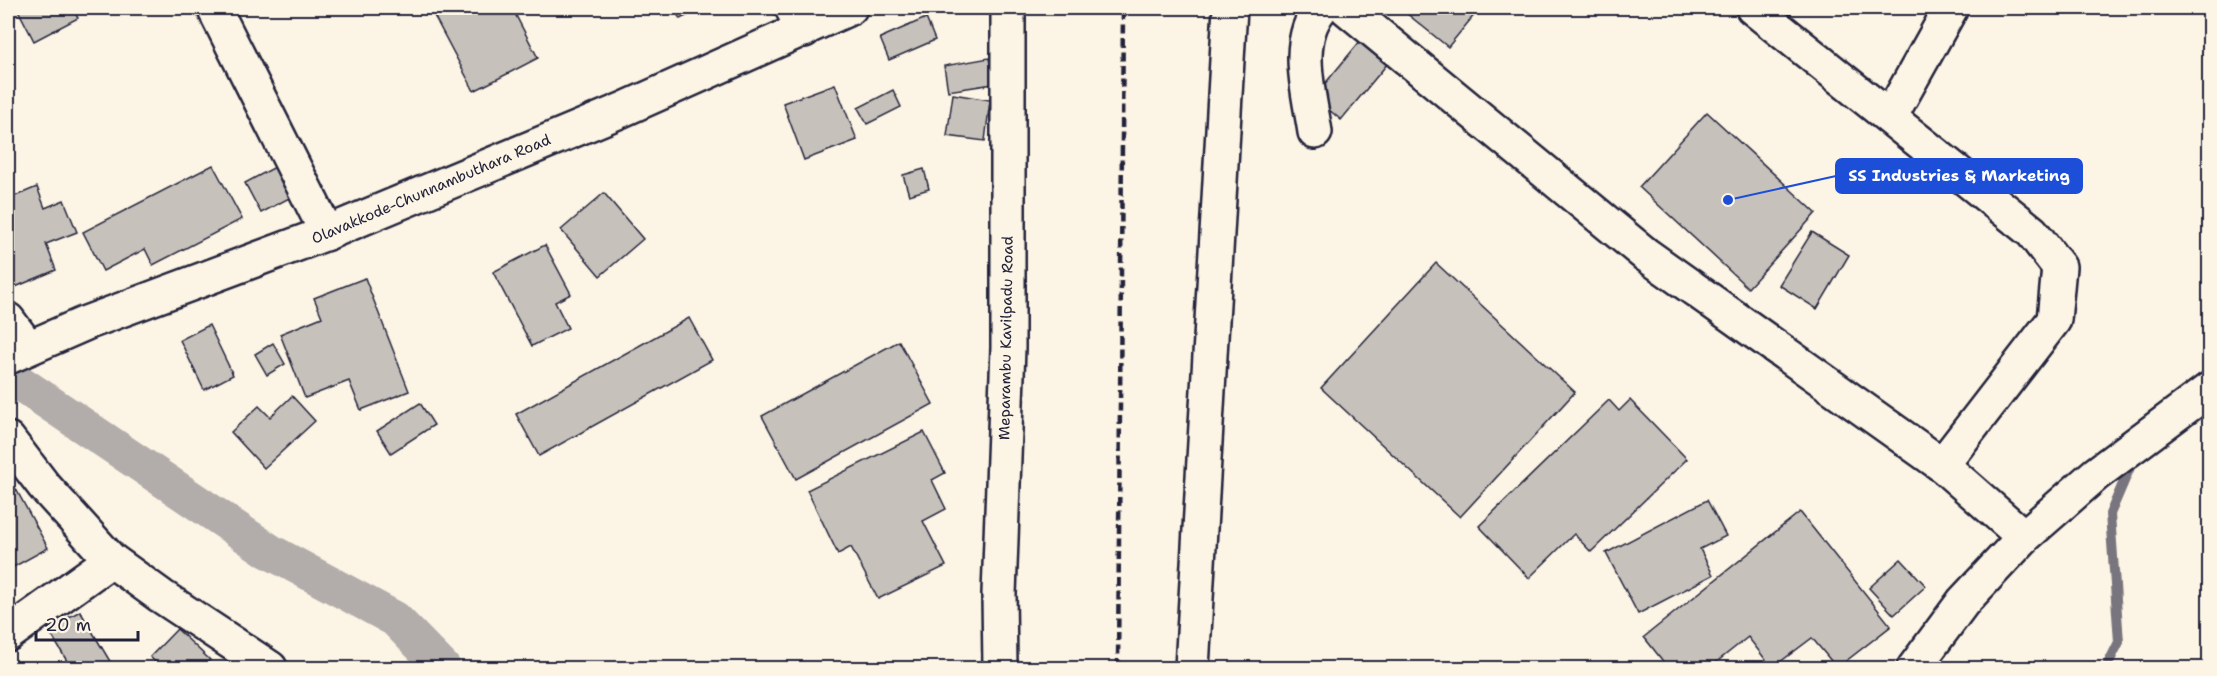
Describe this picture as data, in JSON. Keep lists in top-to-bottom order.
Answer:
{
  "streets": {
    "street": ["Olavakkode-Chunnambuthara Road", "Meparambu Kavilpadu Road"]
  },
  "places": ["SS Industries & Marketing"],
  "scale_bar": "20 m"
}
